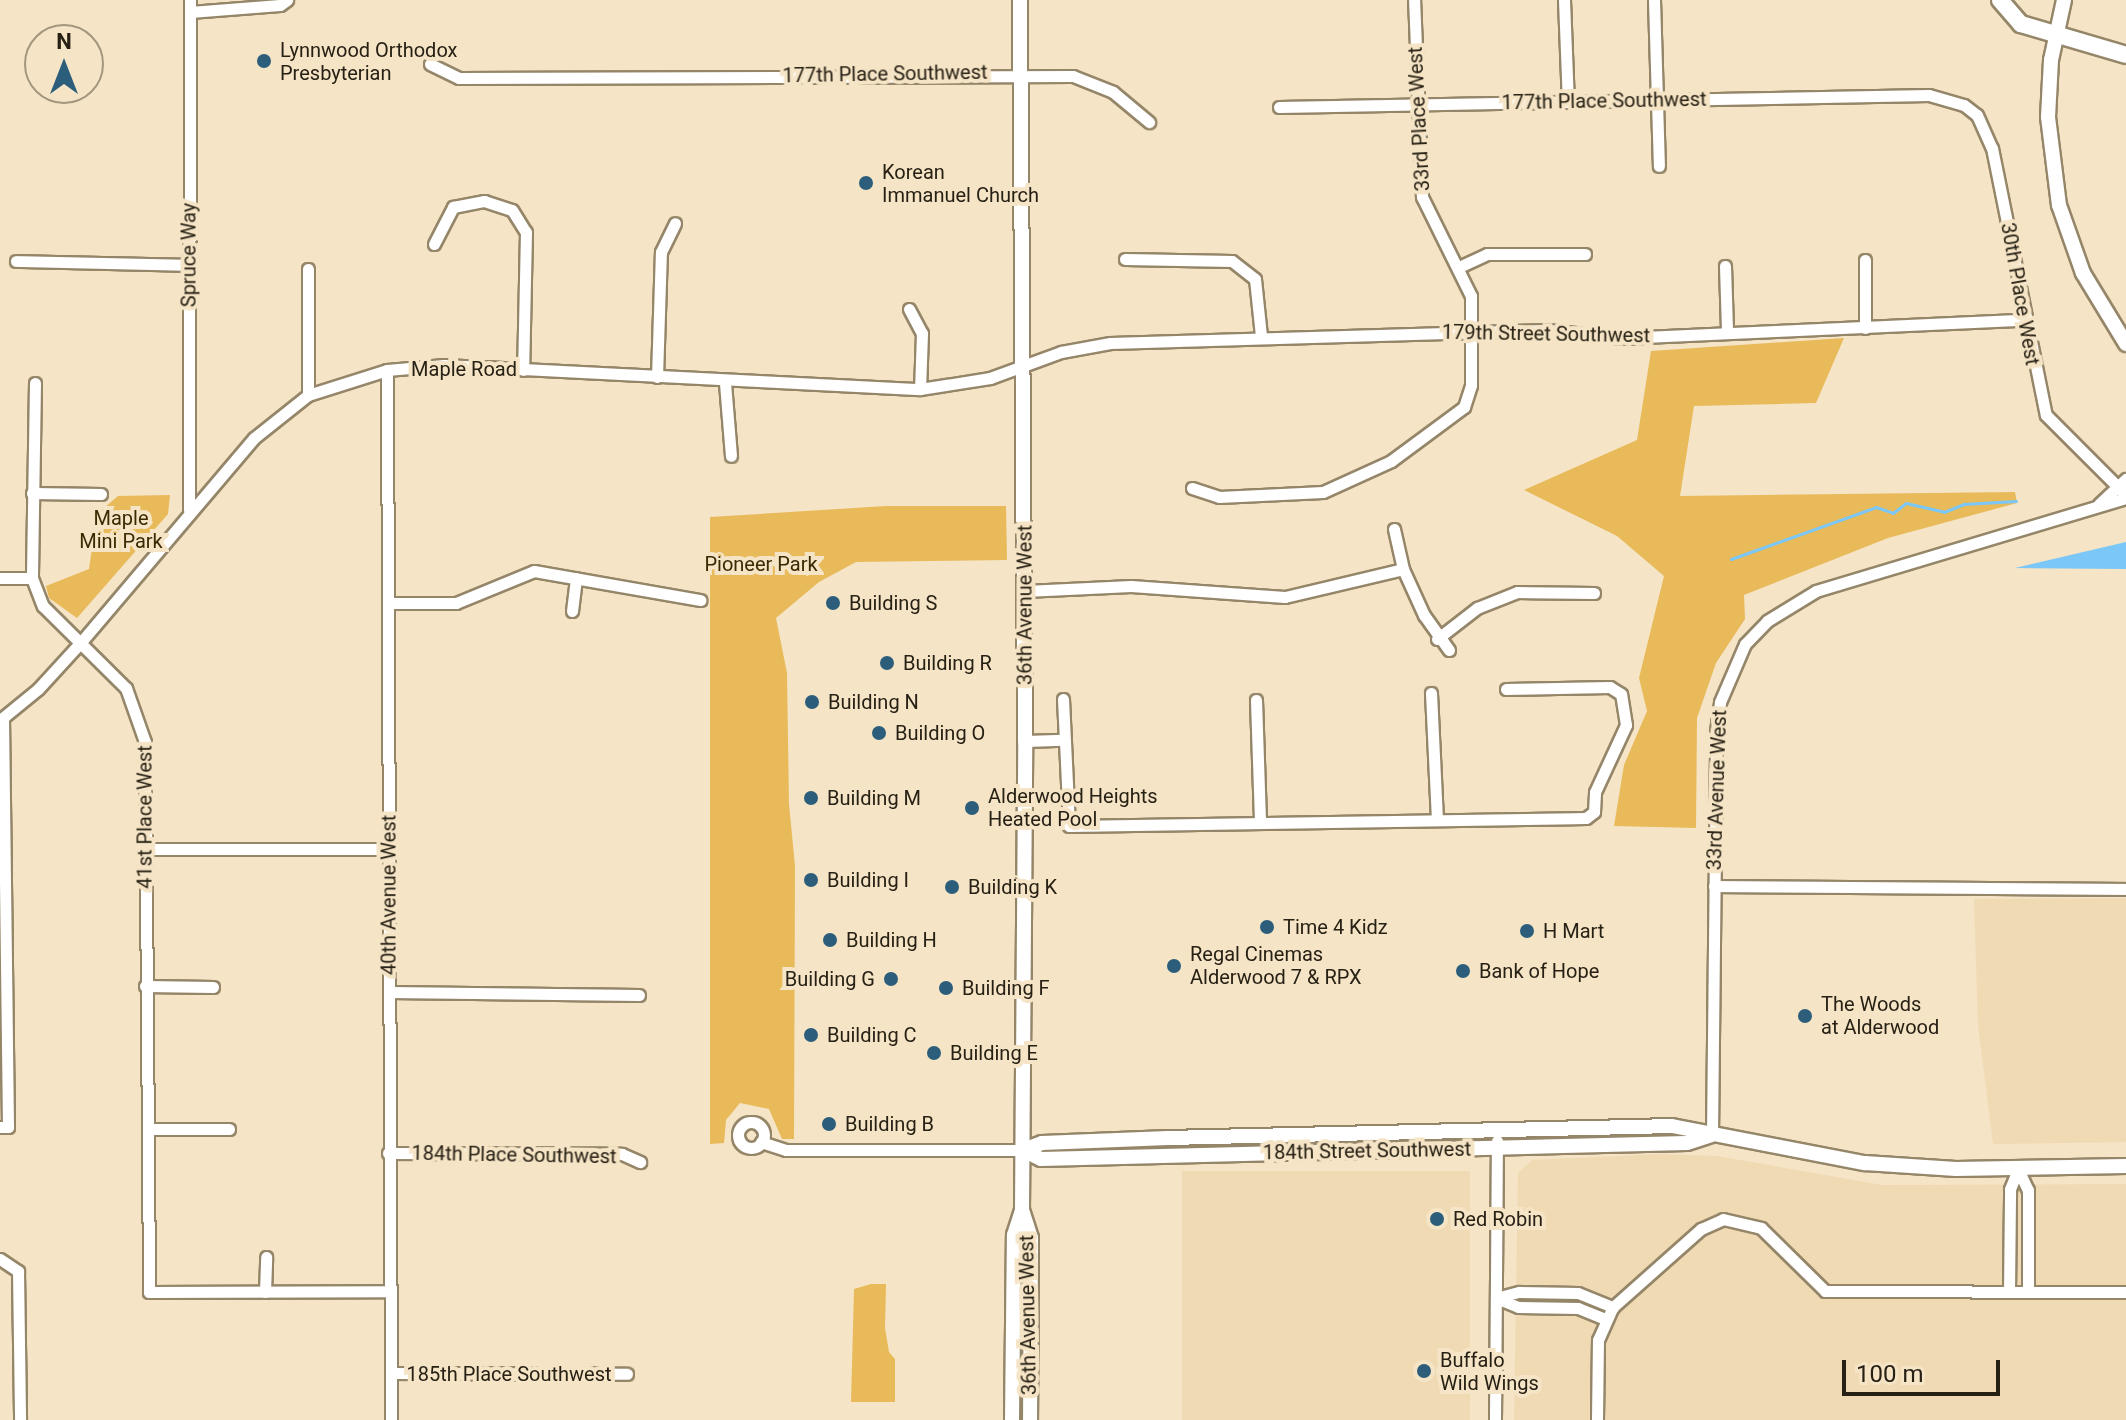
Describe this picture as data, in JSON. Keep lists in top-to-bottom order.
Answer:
{
  "streets": {
    "main road": ["36th Avenue West", "184th Street Southwest"],
    "street": [
      "177th Place Southwest",
      "33rd Place West",
      "Spruce Way",
      "30th Place West",
      "179th Street Southwest",
      "Maple Road",
      "33rd Avenue West",
      "41st Place West",
      "40th Avenue West",
      "184th Place Southwest",
      "185th Place Southwest"
    ]
  },
  "crossings": [
    ["177th Place Southwest", "33rd Place West"],
    ["177th Place Southwest", "30th Place West"],
    ["177th Place Southwest", "36th Avenue West"],
    ["33rd Place West", "179th Street Southwest"],
    ["Spruce Way", "Maple Road"],
    ["30th Place West", "179th Street Southwest"],
    ["30th Place West", "33rd Avenue West"],
    ["179th Street Southwest", "Maple Road"],
    ["179th Street Southwest", "36th Avenue West"],
    ["Maple Road", "36th Avenue West"],
    ["Maple Road", "41st Place West"],
    ["Maple Road", "40th Avenue West"],
    ["36th Avenue West", "184th Street Southwest"],
    ["33rd Avenue West", "184th Street Southwest"],
    ["40th Avenue West", "184th Place Southwest"],
    ["40th Avenue West", "185th Place Southwest"]
  ],
  "parks": ["Maple Mini Park", "Pioneer Park"],
  "places": [
    "Lynnwood Orthodox Presbyterian",
    "Korean Immanuel Church",
    "Building S",
    "Building R",
    "Building N",
    "Building O",
    "Building M",
    "Alderwood Heights Heated Pool",
    "Building I",
    "Building K",
    "Time 4 Kidz",
    "H Mart",
    "Building H",
    "Regal Cinemas Alderwood 7 & RPX",
    "Bank of Hope",
    "Building G",
    "Building F",
    "The Woods at Alderwood",
    "Building C",
    "Building E",
    "Building B",
    "Red Robin",
    "Buffalo Wild Wings"
  ],
  "scale_bar": "100 m",
  "north": "top"
}
